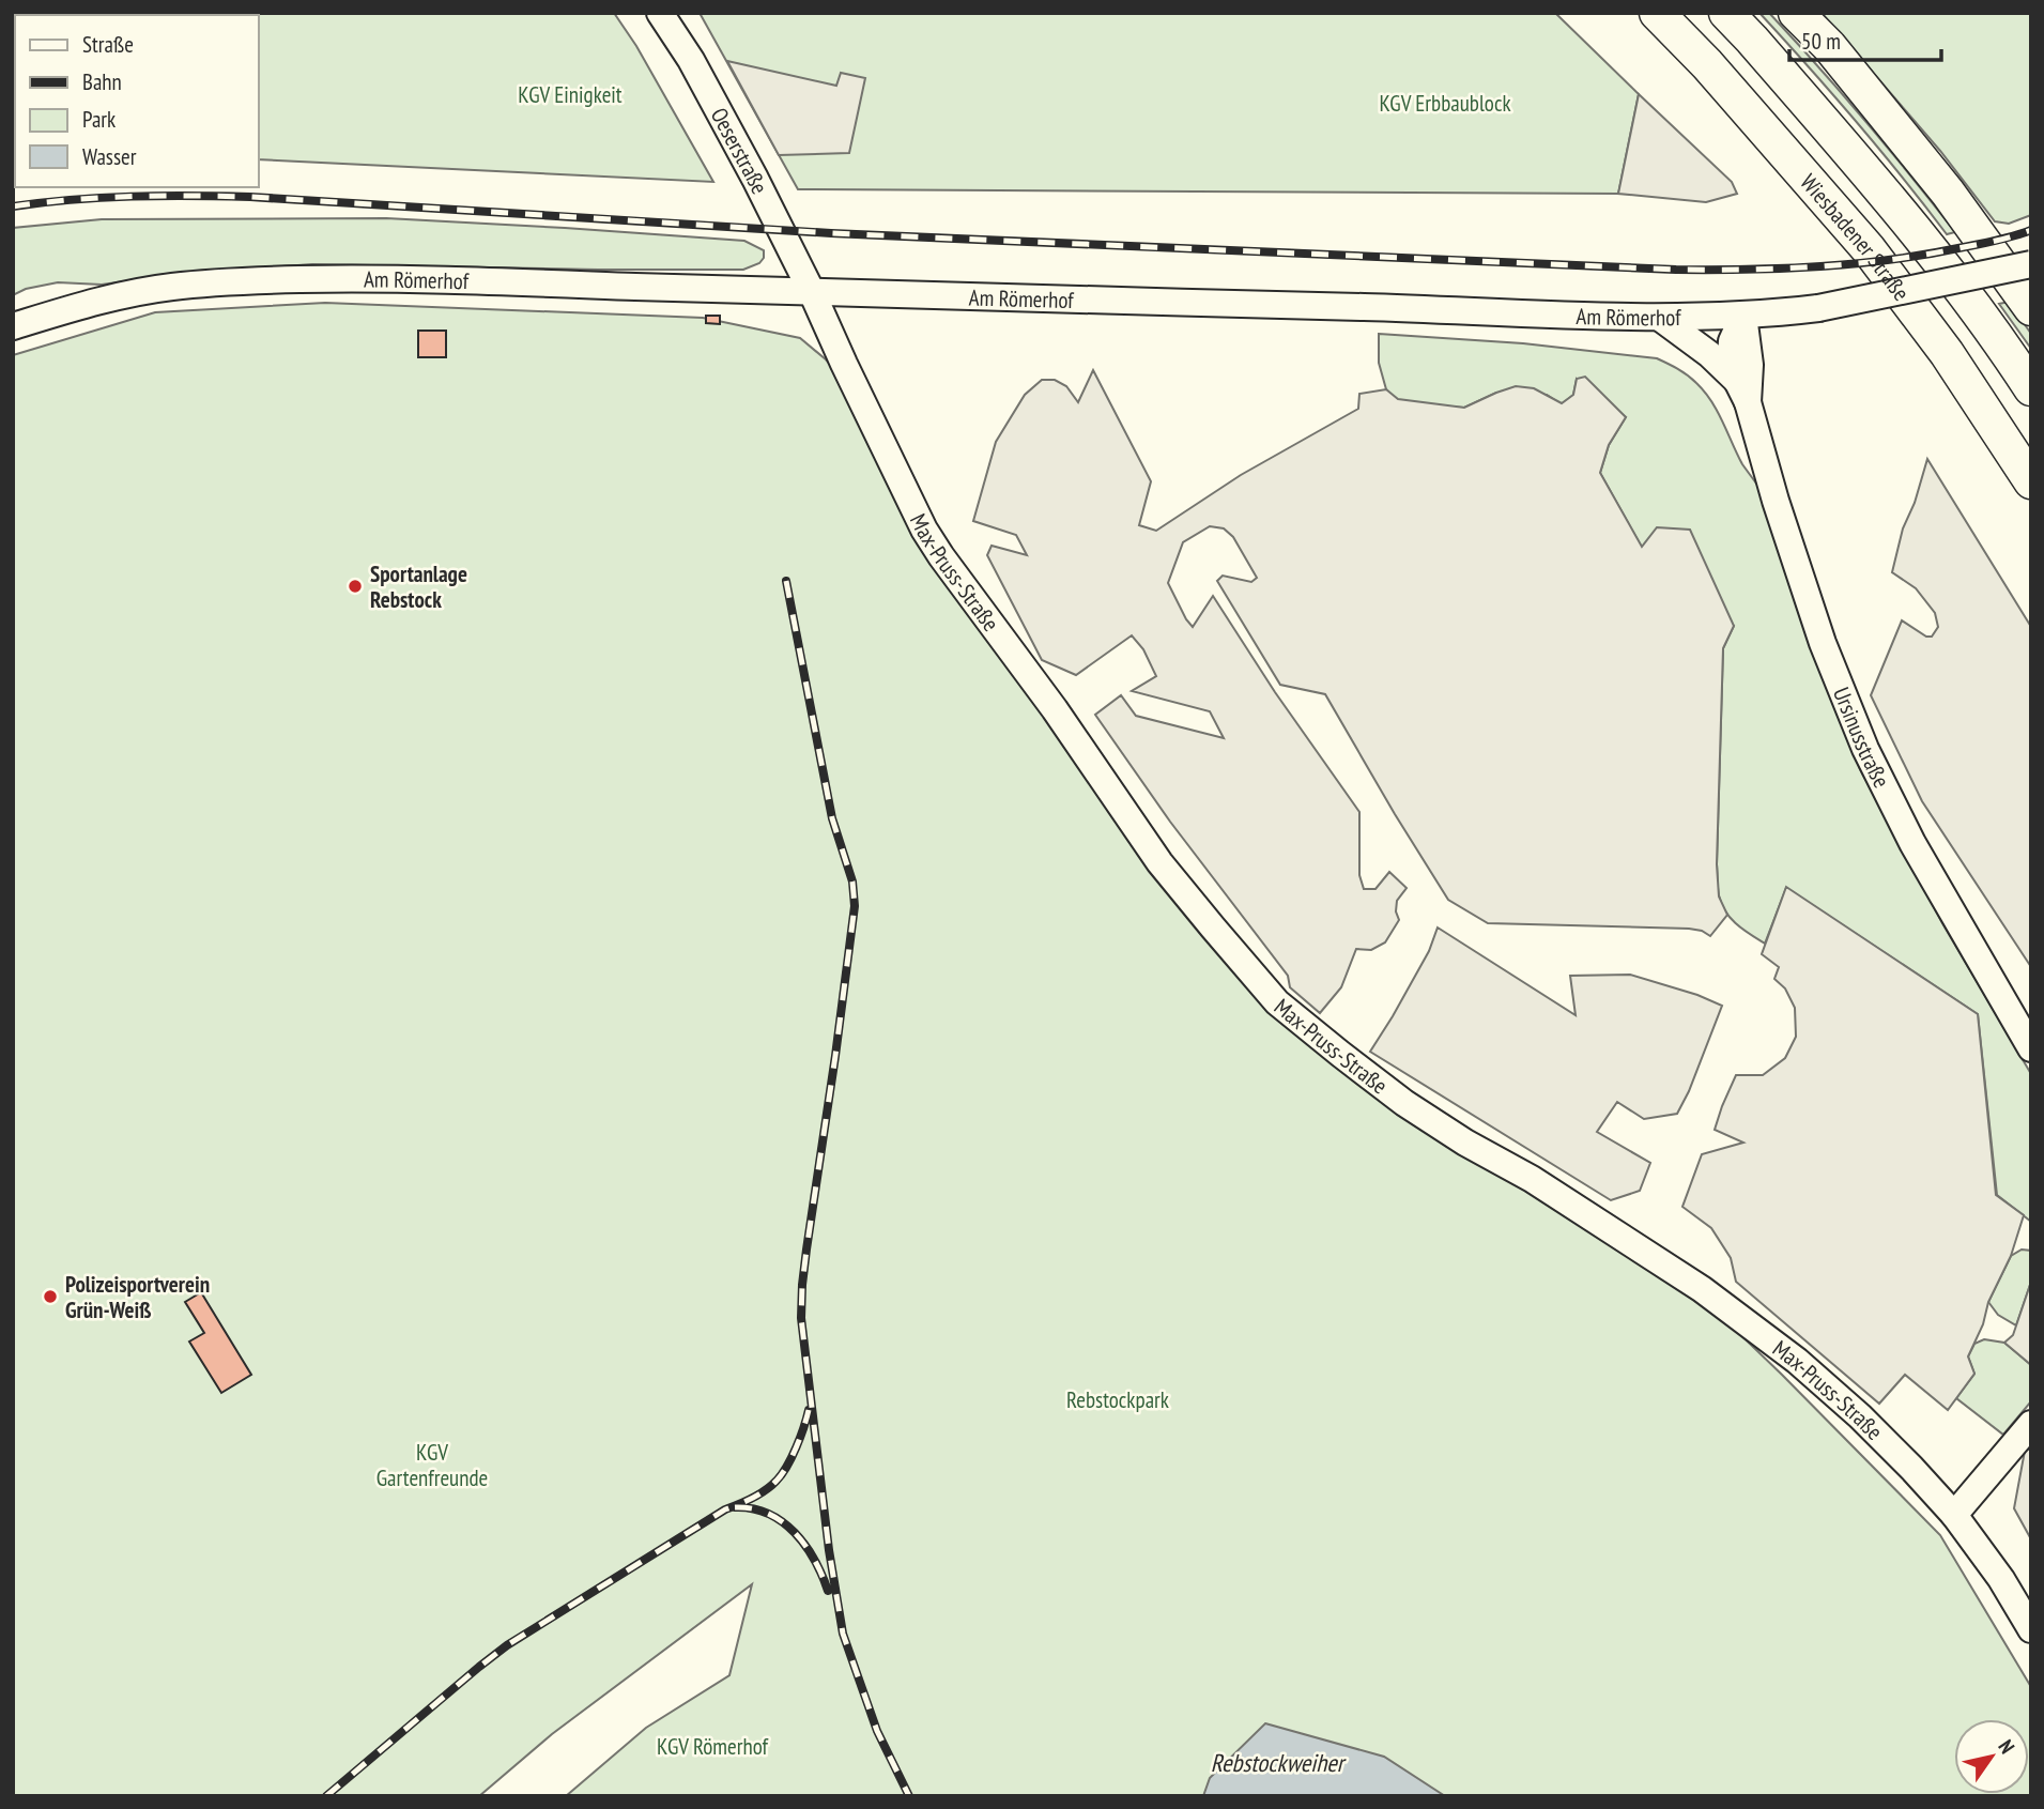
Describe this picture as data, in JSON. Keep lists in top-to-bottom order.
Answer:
{
  "streets": {
    "highway": ["Wiesbadener Straße"],
    "main road": [
      "Oeserstraße",
      "Am Römerhof",
      "Max-Pruss-Straße",
      "Ursinusstraße"
    ]
  },
  "crossings": [
    ["Oeserstraße", "Am Römerhof"],
    ["Oeserstraße", "Max-Pruss-Straße"],
    ["Am Römerhof", "Max-Pruss-Straße"],
    ["Am Römerhof", "Ursinusstraße"]
  ],
  "water": ["Rebstockweiher"],
  "parks": [
    "KGV Einigkeit",
    "KGV Erbbaublock",
    "Rebstockpark",
    "KGV Gartenfreunde",
    "KGV Römerhof"
  ],
  "places": ["Sportanlage Rebstock", "Polizeisportverein Grün-Weiß"],
  "legend": [
    "Straße",
    "Bahn",
    "Park",
    "Wasser"
  ],
  "scale_bar": "50 m",
  "north": "top right"
}
